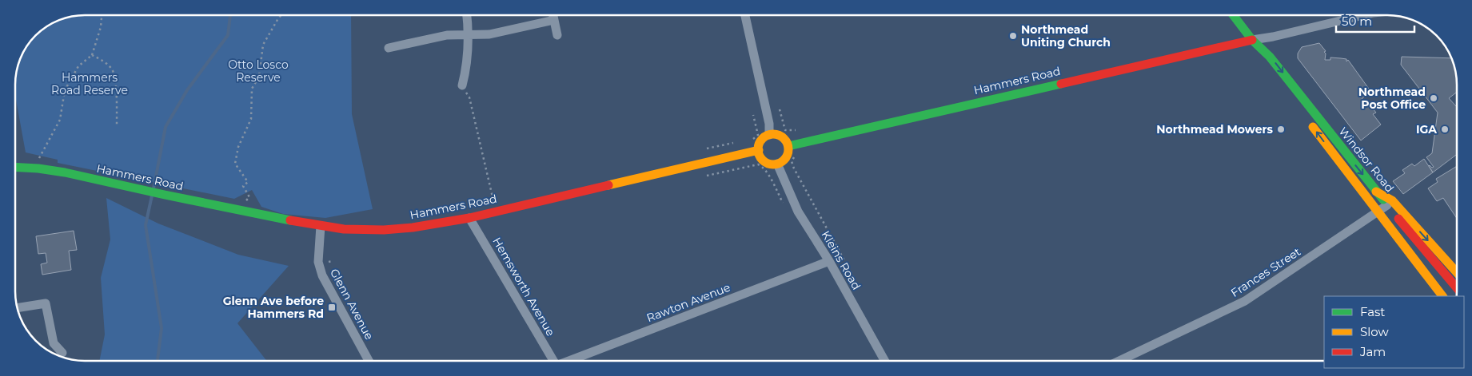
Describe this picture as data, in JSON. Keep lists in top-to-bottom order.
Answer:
{
  "streets": {
    "main road": ["Hammers Road", "Windsor Road"],
    "street": [
      "Kleins Road",
      "Frances Street",
      "Hemsworth Avenue",
      "Rawton Avenue",
      "Glenn Avenue"
    ]
  },
  "crossings": [
    ["Hammers Road", "Windsor Road"],
    ["Hammers Road", "Kleins Road"],
    ["Hammers Road", "Hemsworth Avenue"],
    ["Hammers Road", "Glenn Avenue"],
    ["Windsor Road", "Frances Street"],
    ["Kleins Road", "Rawton Avenue"]
  ],
  "parks": ["Otto Losco Reserve", "Hammers Road Reserve"],
  "places": {
    "other": [
      "Northmead Uniting Church",
      "Northmead Post Office",
      "Northmead Mowers",
      "IGA"
    ],
    "transit": ["Glenn Ave before Hammers Rd"]
  },
  "legend": ["Fast", "Slow", "Jam"],
  "scale_bar": "50 m"
}
